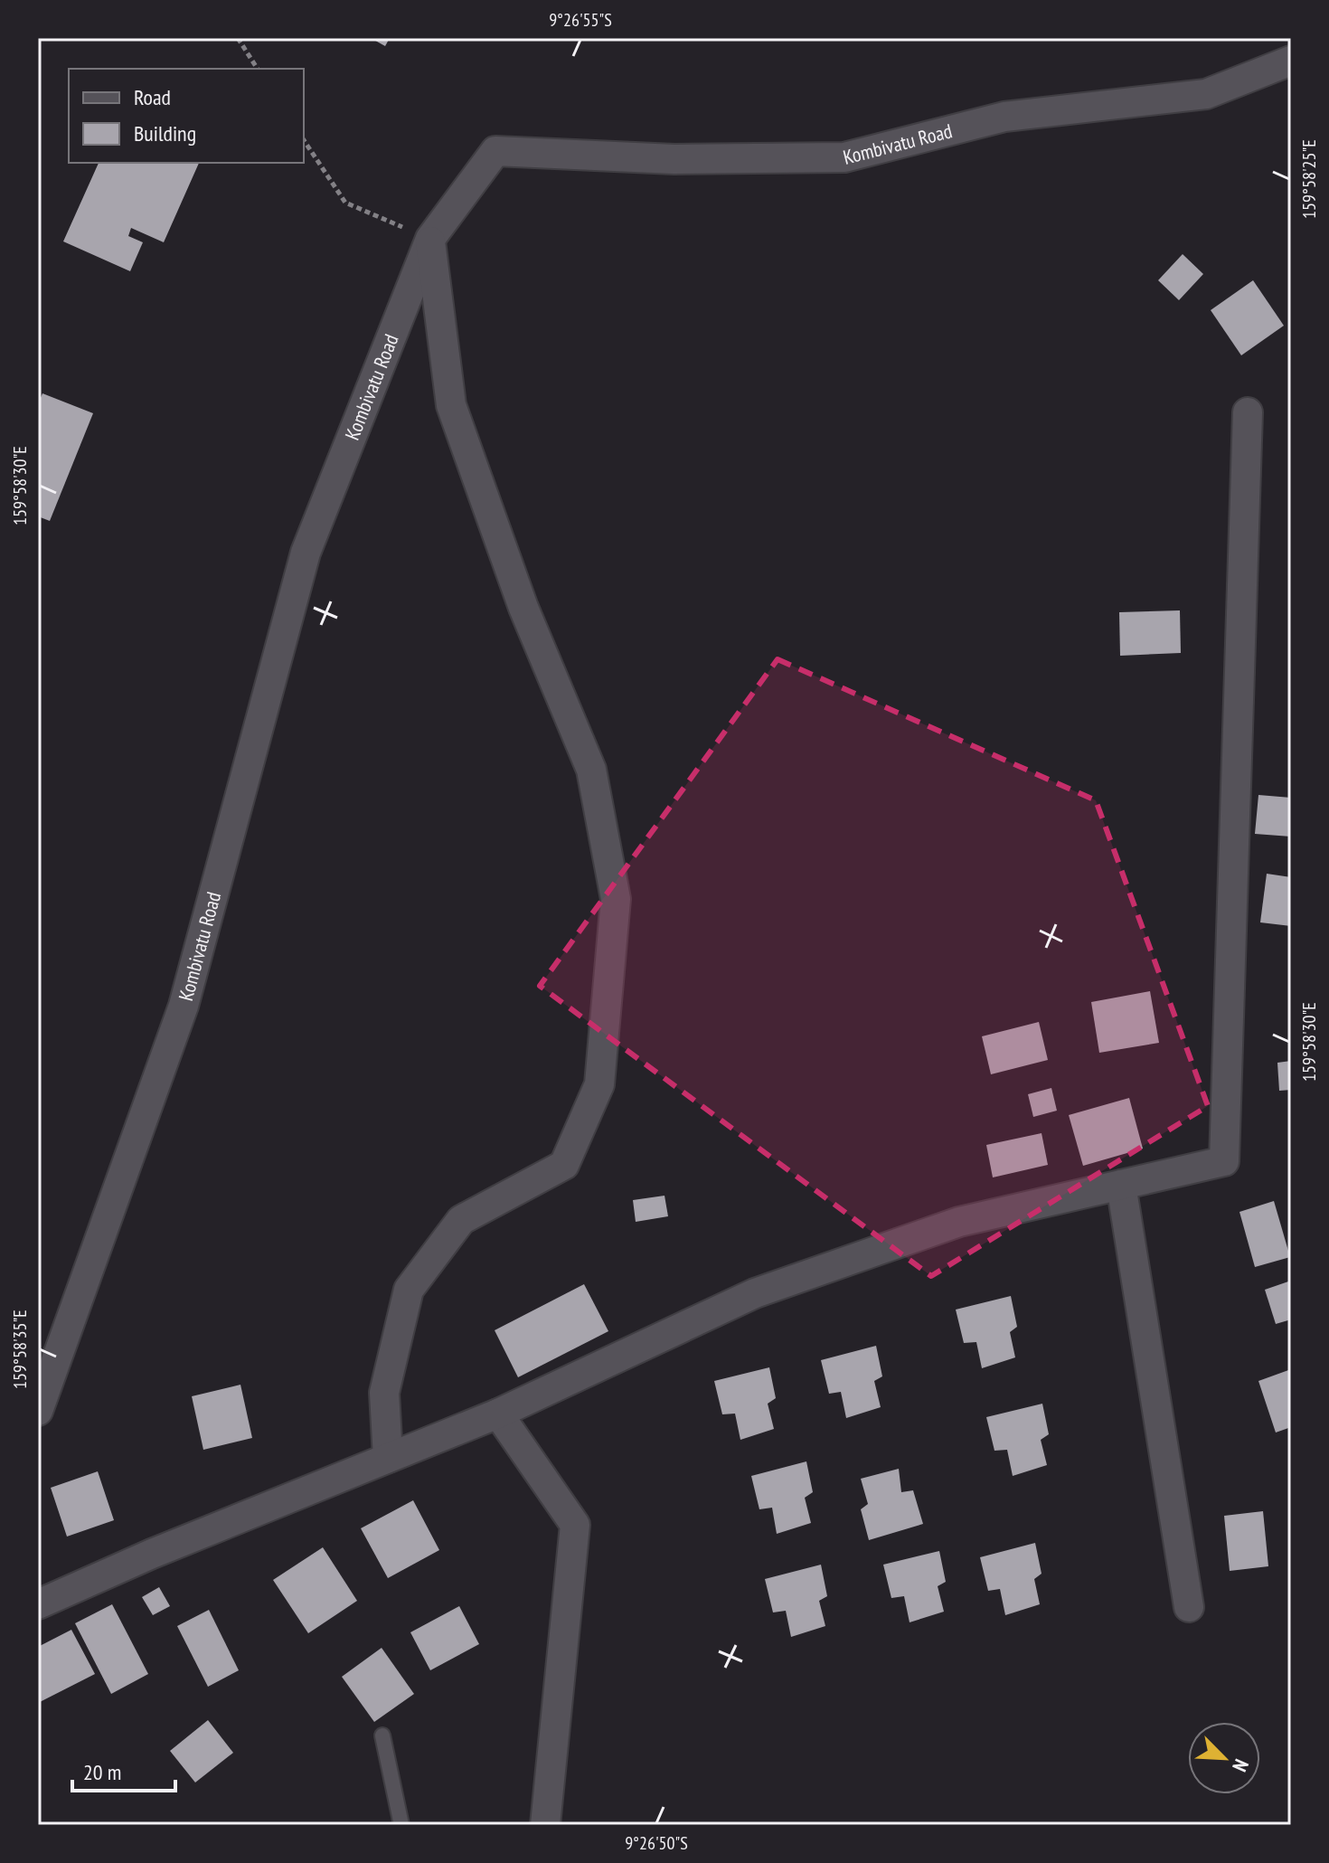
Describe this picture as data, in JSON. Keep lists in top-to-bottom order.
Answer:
{
  "streets": {
    "street": ["Kombivatu Road"]
  },
  "legend": ["Road", "Building"],
  "scale_bar": "20 m",
  "north": "bottom right",
  "coordinates": [
    "9°26'55\"S",
    "159°58'25\"E",
    "159°58'30\"E",
    "159°58'35\"E",
    "9°26'50\"S"
  ]
}
